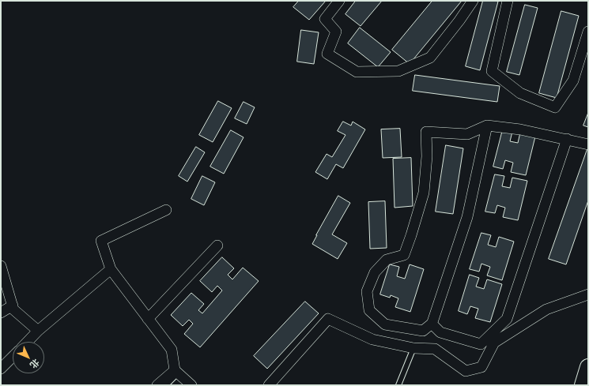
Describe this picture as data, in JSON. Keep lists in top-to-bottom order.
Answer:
{
  "north": "bottom right"
}
